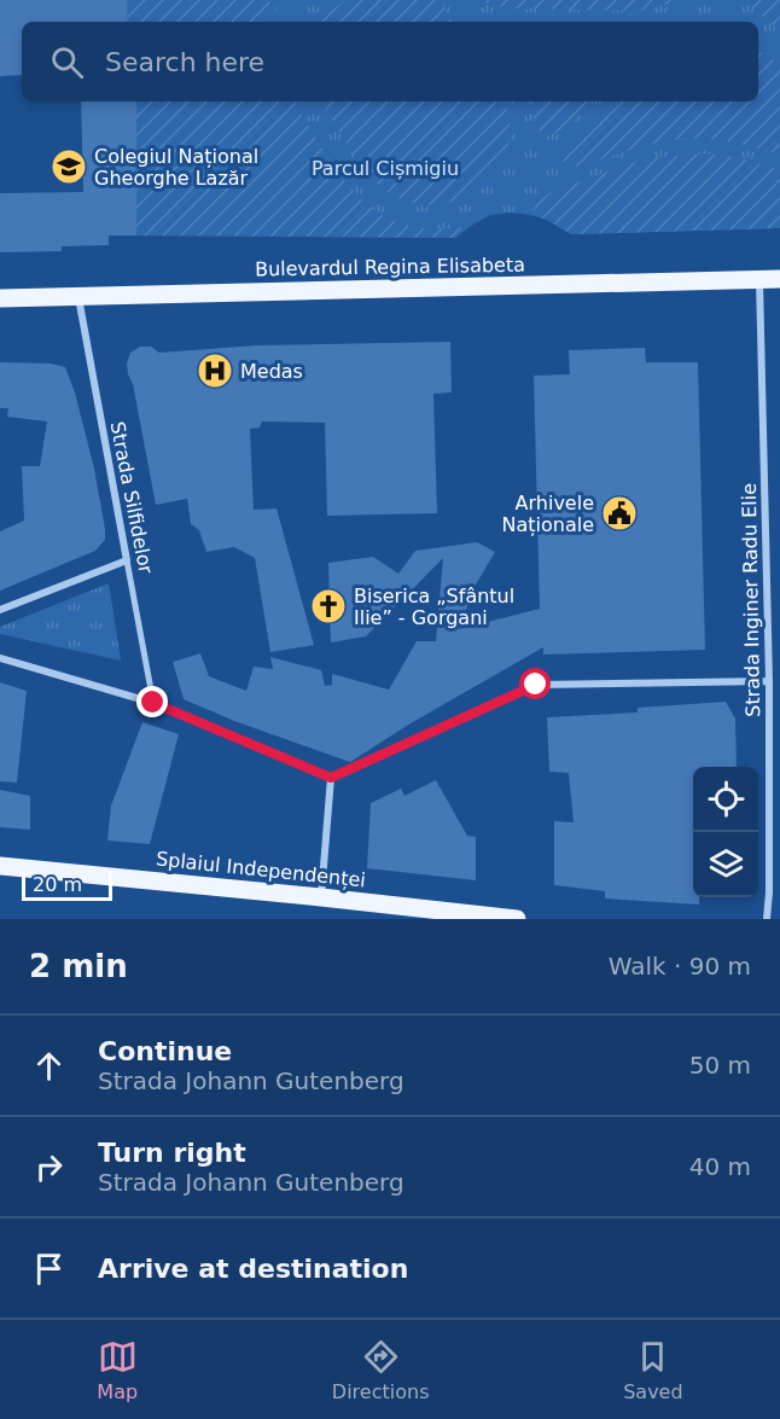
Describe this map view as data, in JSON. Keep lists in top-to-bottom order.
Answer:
{
  "streets": {
    "main road": ["Bulevardul Regina Elisabeta", "Splaiul Independenței"],
    "street": ["Strada Silfidelor", "Strada Inginer Radu Elie"]
  },
  "crossings": [
    ["Bulevardul Regina Elisabeta", "Strada Silfidelor"],
    ["Bulevardul Regina Elisabeta", "Strada Inginer Radu Elie"]
  ],
  "parks": ["Parcul Cișmigiu"],
  "places": {
    "school or university": ["Colegiul Național Gheorghe Lazăr"],
    "hospital": ["Medas"],
    "public building": ["Arhivele Naționale"],
    "church": ["Biserica „Sfântul Ilie” - Gorgani"]
  },
  "scale_bar": "20 m",
  "page": {
    "search": "Search here",
    "scale": "20 m",
    "heading": ["2 min", "Walk · 90 m"],
    "list": [
      ["Continue", "Strada Johann Gutenberg", "50 m"],
      ["Turn right", "Strada Johann Gutenberg", "40 m"],
      "Arrive at destination"
    ],
    "nav": ["Map", "Directions", "Saved"]
  }
}
